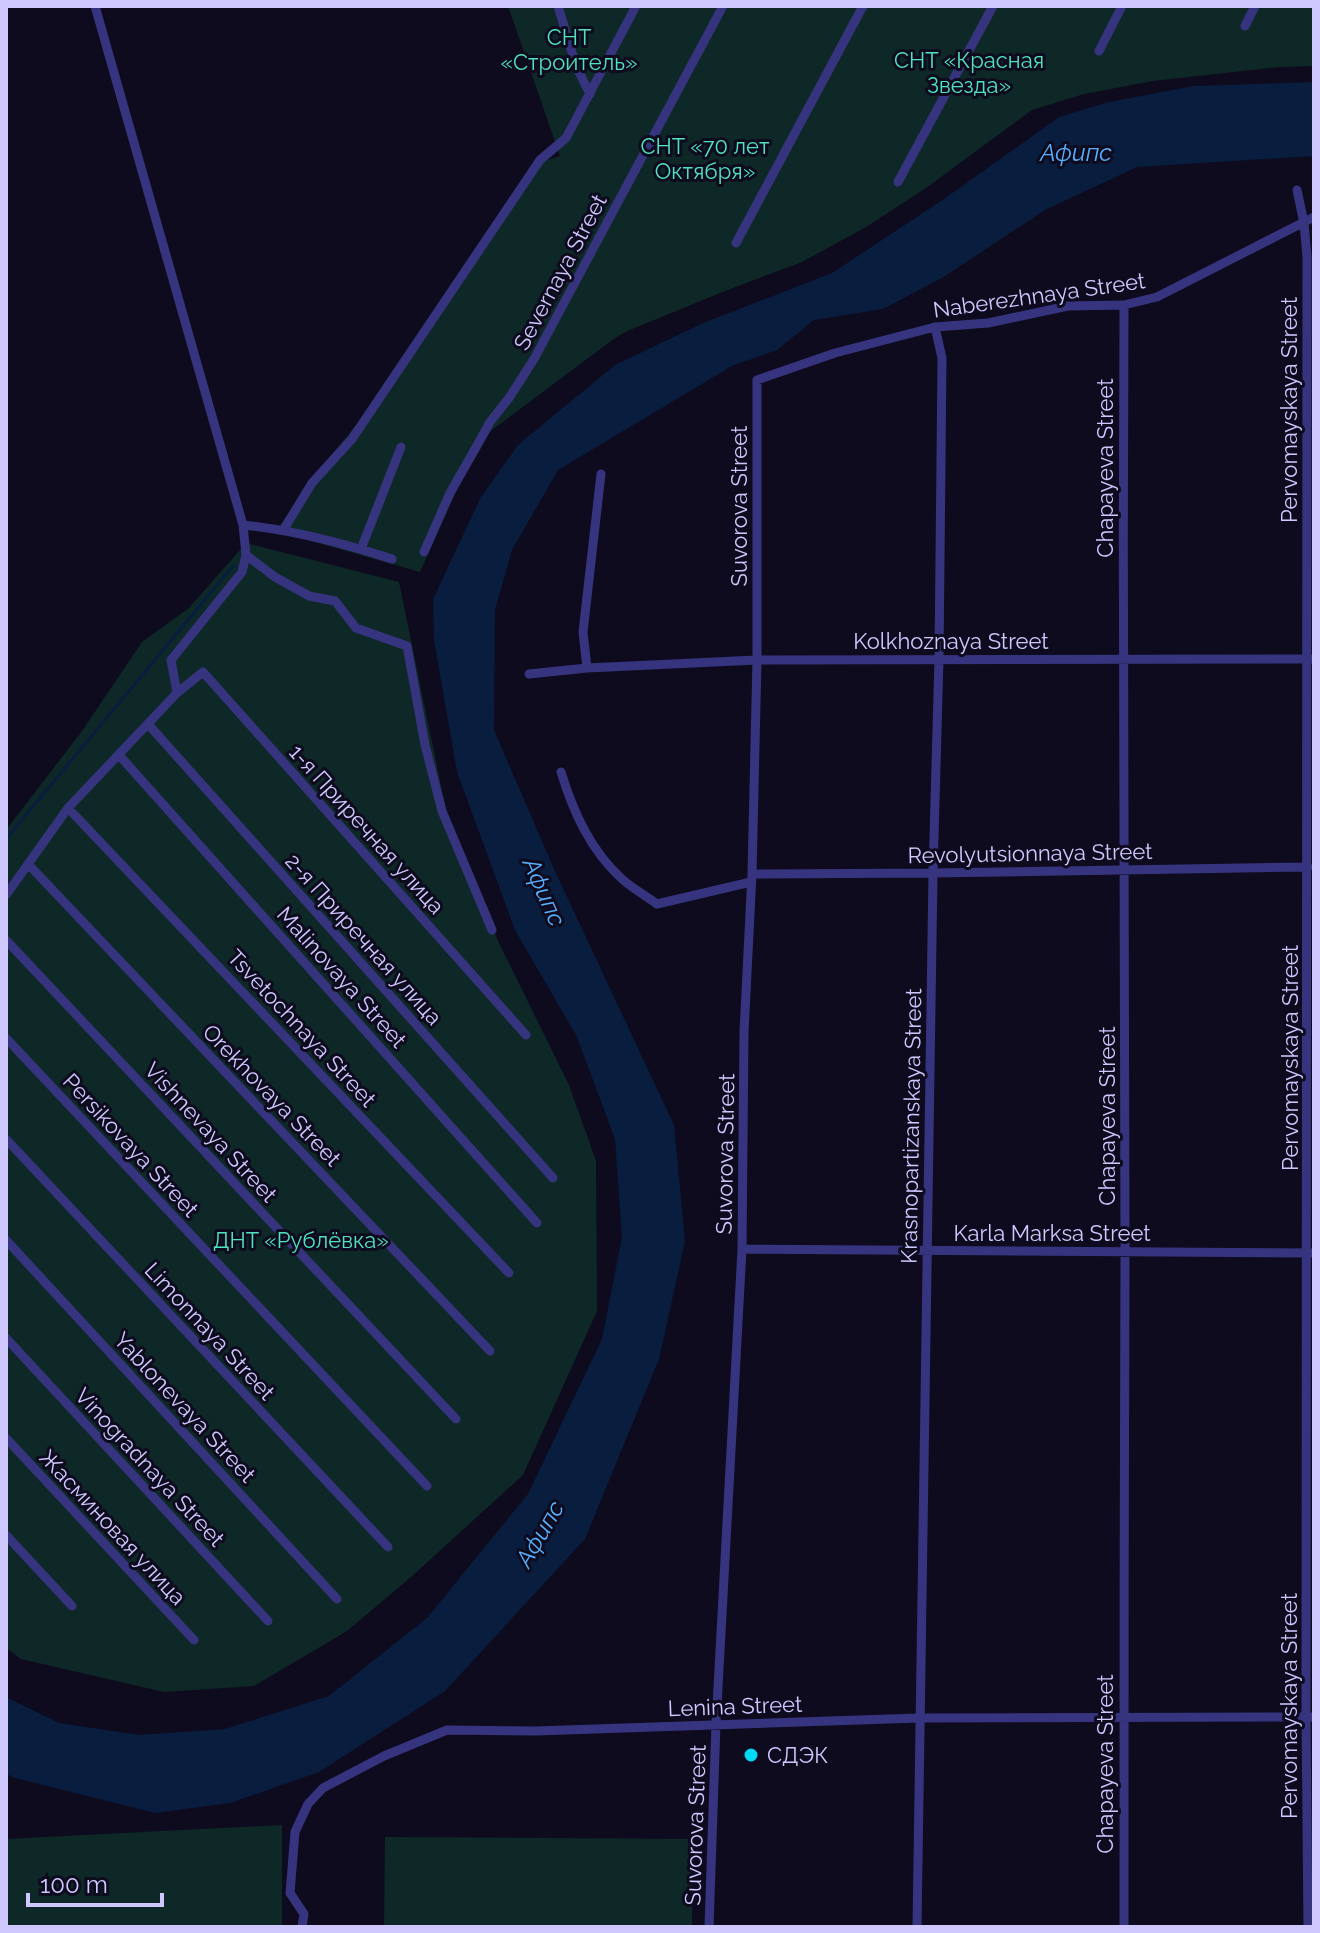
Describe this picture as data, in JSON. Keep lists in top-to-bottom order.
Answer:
{
  "streets": {
    "street": [
      "Severnaya Street",
      "Naberezhnaya Street",
      "Pervomayskaya Street",
      "Chapayeva Street",
      "Suvorova Street",
      "Kolkhoznaya Street",
      "1-я Приречная улица",
      "Revolyutsionnaya Street",
      "2-я Приречная улица",
      "Malinovaya Street",
      "Tsvetochnaya Street",
      "Orekhovaya Street",
      "Krasnopartizanskaya Street",
      "Vishnevaya Street",
      "Persikovaya Street",
      "Karla Marksa Street",
      "Limonnaya Street",
      "Yablonevaya Street",
      "Vinogradnaya Street",
      "Жасминовая улица",
      "Lenina Street"
    ]
  },
  "crossings": [
    ["Naberezhnaya Street", "Pervomayskaya Street"],
    ["Naberezhnaya Street", "Chapayeva Street"],
    ["Naberezhnaya Street", "Suvorova Street"],
    ["Naberezhnaya Street", "Krasnopartizanskaya Street"],
    ["Pervomayskaya Street", "Kolkhoznaya Street"],
    ["Pervomayskaya Street", "Revolyutsionnaya Street"],
    ["Pervomayskaya Street", "Karla Marksa Street"],
    ["Pervomayskaya Street", "Lenina Street"],
    ["Chapayeva Street", "Kolkhoznaya Street"],
    ["Chapayeva Street", "Revolyutsionnaya Street"],
    ["Chapayeva Street", "Karla Marksa Street"],
    ["Chapayeva Street", "Lenina Street"],
    ["Suvorova Street", "Kolkhoznaya Street"],
    ["Suvorova Street", "Revolyutsionnaya Street"],
    ["Suvorova Street", "Karla Marksa Street"],
    ["Suvorova Street", "Lenina Street"],
    ["Kolkhoznaya Street", "Krasnopartizanskaya Street"],
    ["Revolyutsionnaya Street", "Krasnopartizanskaya Street"],
    ["Krasnopartizanskaya Street", "Karla Marksa Street"],
    ["Krasnopartizanskaya Street", "Lenina Street"]
  ],
  "water": ["Афипс"],
  "parks": [
    "СНТ «Строитель»",
    "СНТ «Красная Звезда»",
    "СНТ «70 лет Октября»",
    "ДНТ «Рублёвка»"
  ],
  "places": ["СДЭК"],
  "scale_bar": "100 m"
}
